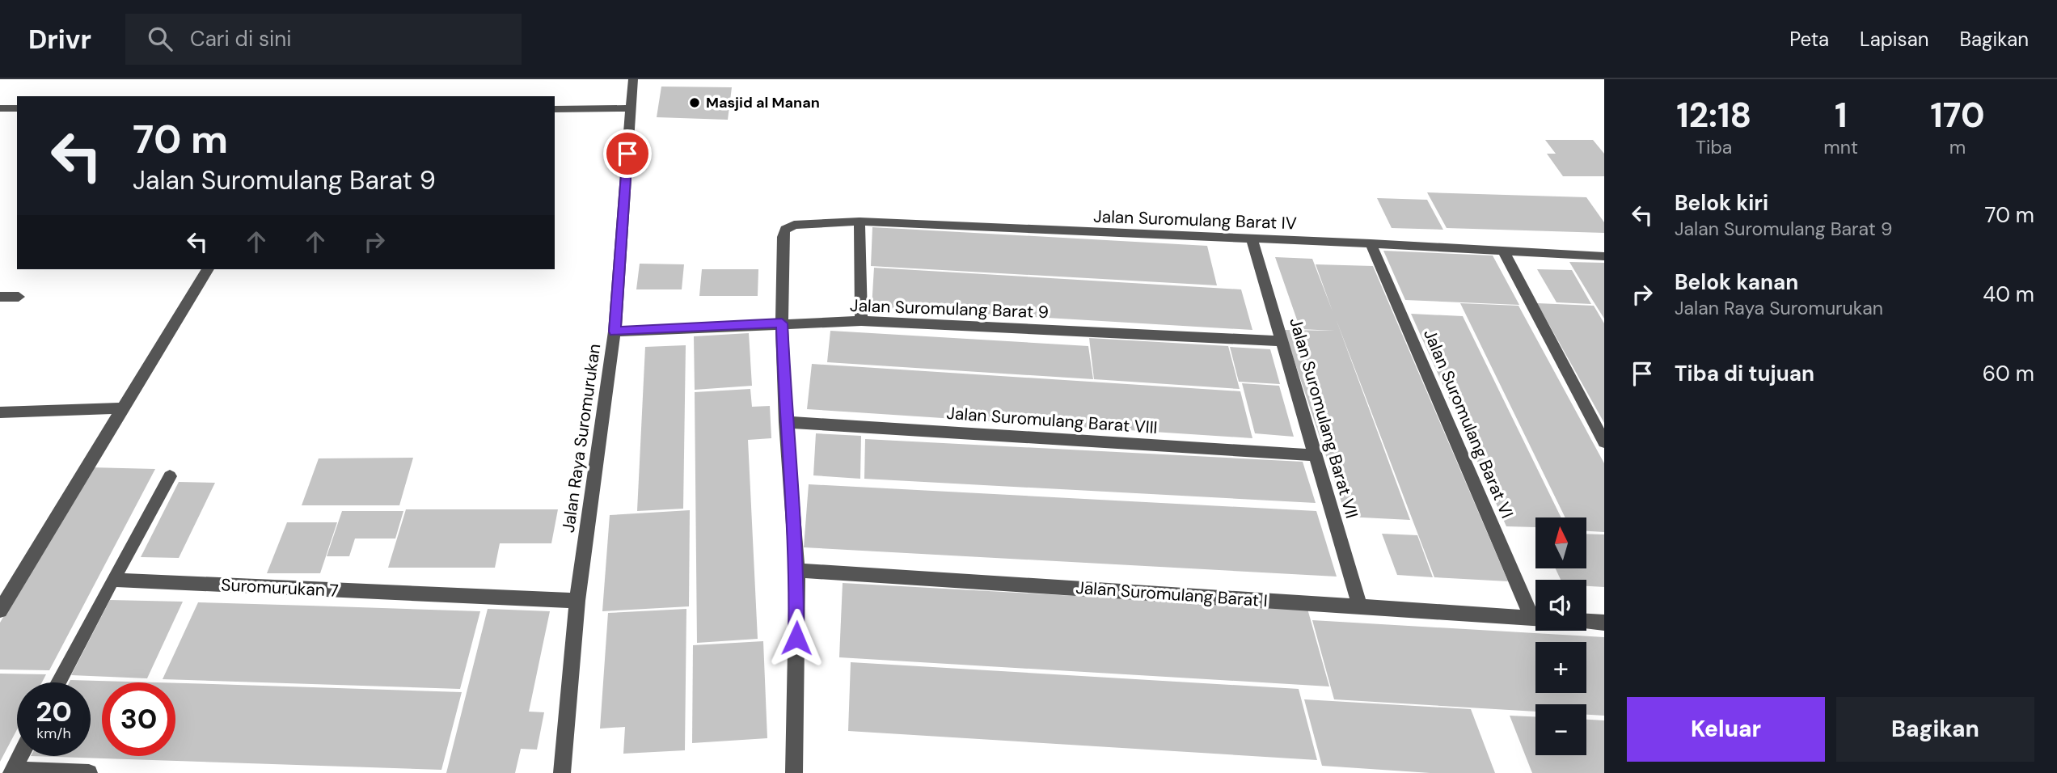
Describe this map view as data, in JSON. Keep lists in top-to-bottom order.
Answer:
{
  "streets": {
    "street": [
      "Jalan Suromulang Barat IV",
      "Jalan Suromulang Barat 9",
      "Jalan Suromulang Barat VII",
      "Jalan Suromulang Barat VIII",
      "Jalan Suromulang Barat VI",
      "Jalan Raya Suromurukan",
      "Suromurukan 7",
      "Jalan Suromulang Barat I"
    ]
  },
  "crossings": [
    ["Jalan Suromulang Barat IV", "Jalan Suromulang Barat 9"],
    ["Jalan Suromulang Barat IV", "Jalan Suromulang Barat VII"],
    ["Jalan Suromulang Barat IV", "Jalan Suromulang Barat VI"],
    ["Jalan Suromulang Barat 9", "Jalan Suromulang Barat VII"],
    ["Jalan Suromulang Barat 9", "Jalan Raya Suromurukan"],
    ["Jalan Suromulang Barat VII", "Jalan Suromulang Barat VIII"],
    ["Jalan Suromulang Barat VII", "Jalan Suromulang Barat I"],
    ["Jalan Raya Suromurukan", "Suromurukan 7"]
  ],
  "places": ["Masjid al Manan"],
  "north": "top",
  "page": {
    "header": "Drivr",
    "search": "Cari di sini",
    "nav": ["Peta", "Lapisan", "Bagikan"],
    "eta": [
      "12:18",
      "Tiba",
      "1",
      "mnt",
      "170",
      "m"
    ],
    "turn": ["70 m", "Jalan Suromulang Barat 9"],
    "list": [
      {
        "name": "Belok kiri",
        "note": "Jalan Suromulang Barat 9",
        "value": "70 m"
      },
      {
        "name": "Belok kanan",
        "note": "Jalan Raya Suromurukan",
        "value": "40 m"
      },
      {
        "name": "Tiba di tujuan",
        "value": "60 m"
      }
    ],
    "map_buttons": ["+", "−"],
    "speed": "20 km/h",
    "limit": "30",
    "buttons": ["Keluar", "Bagikan"]
  }
}
